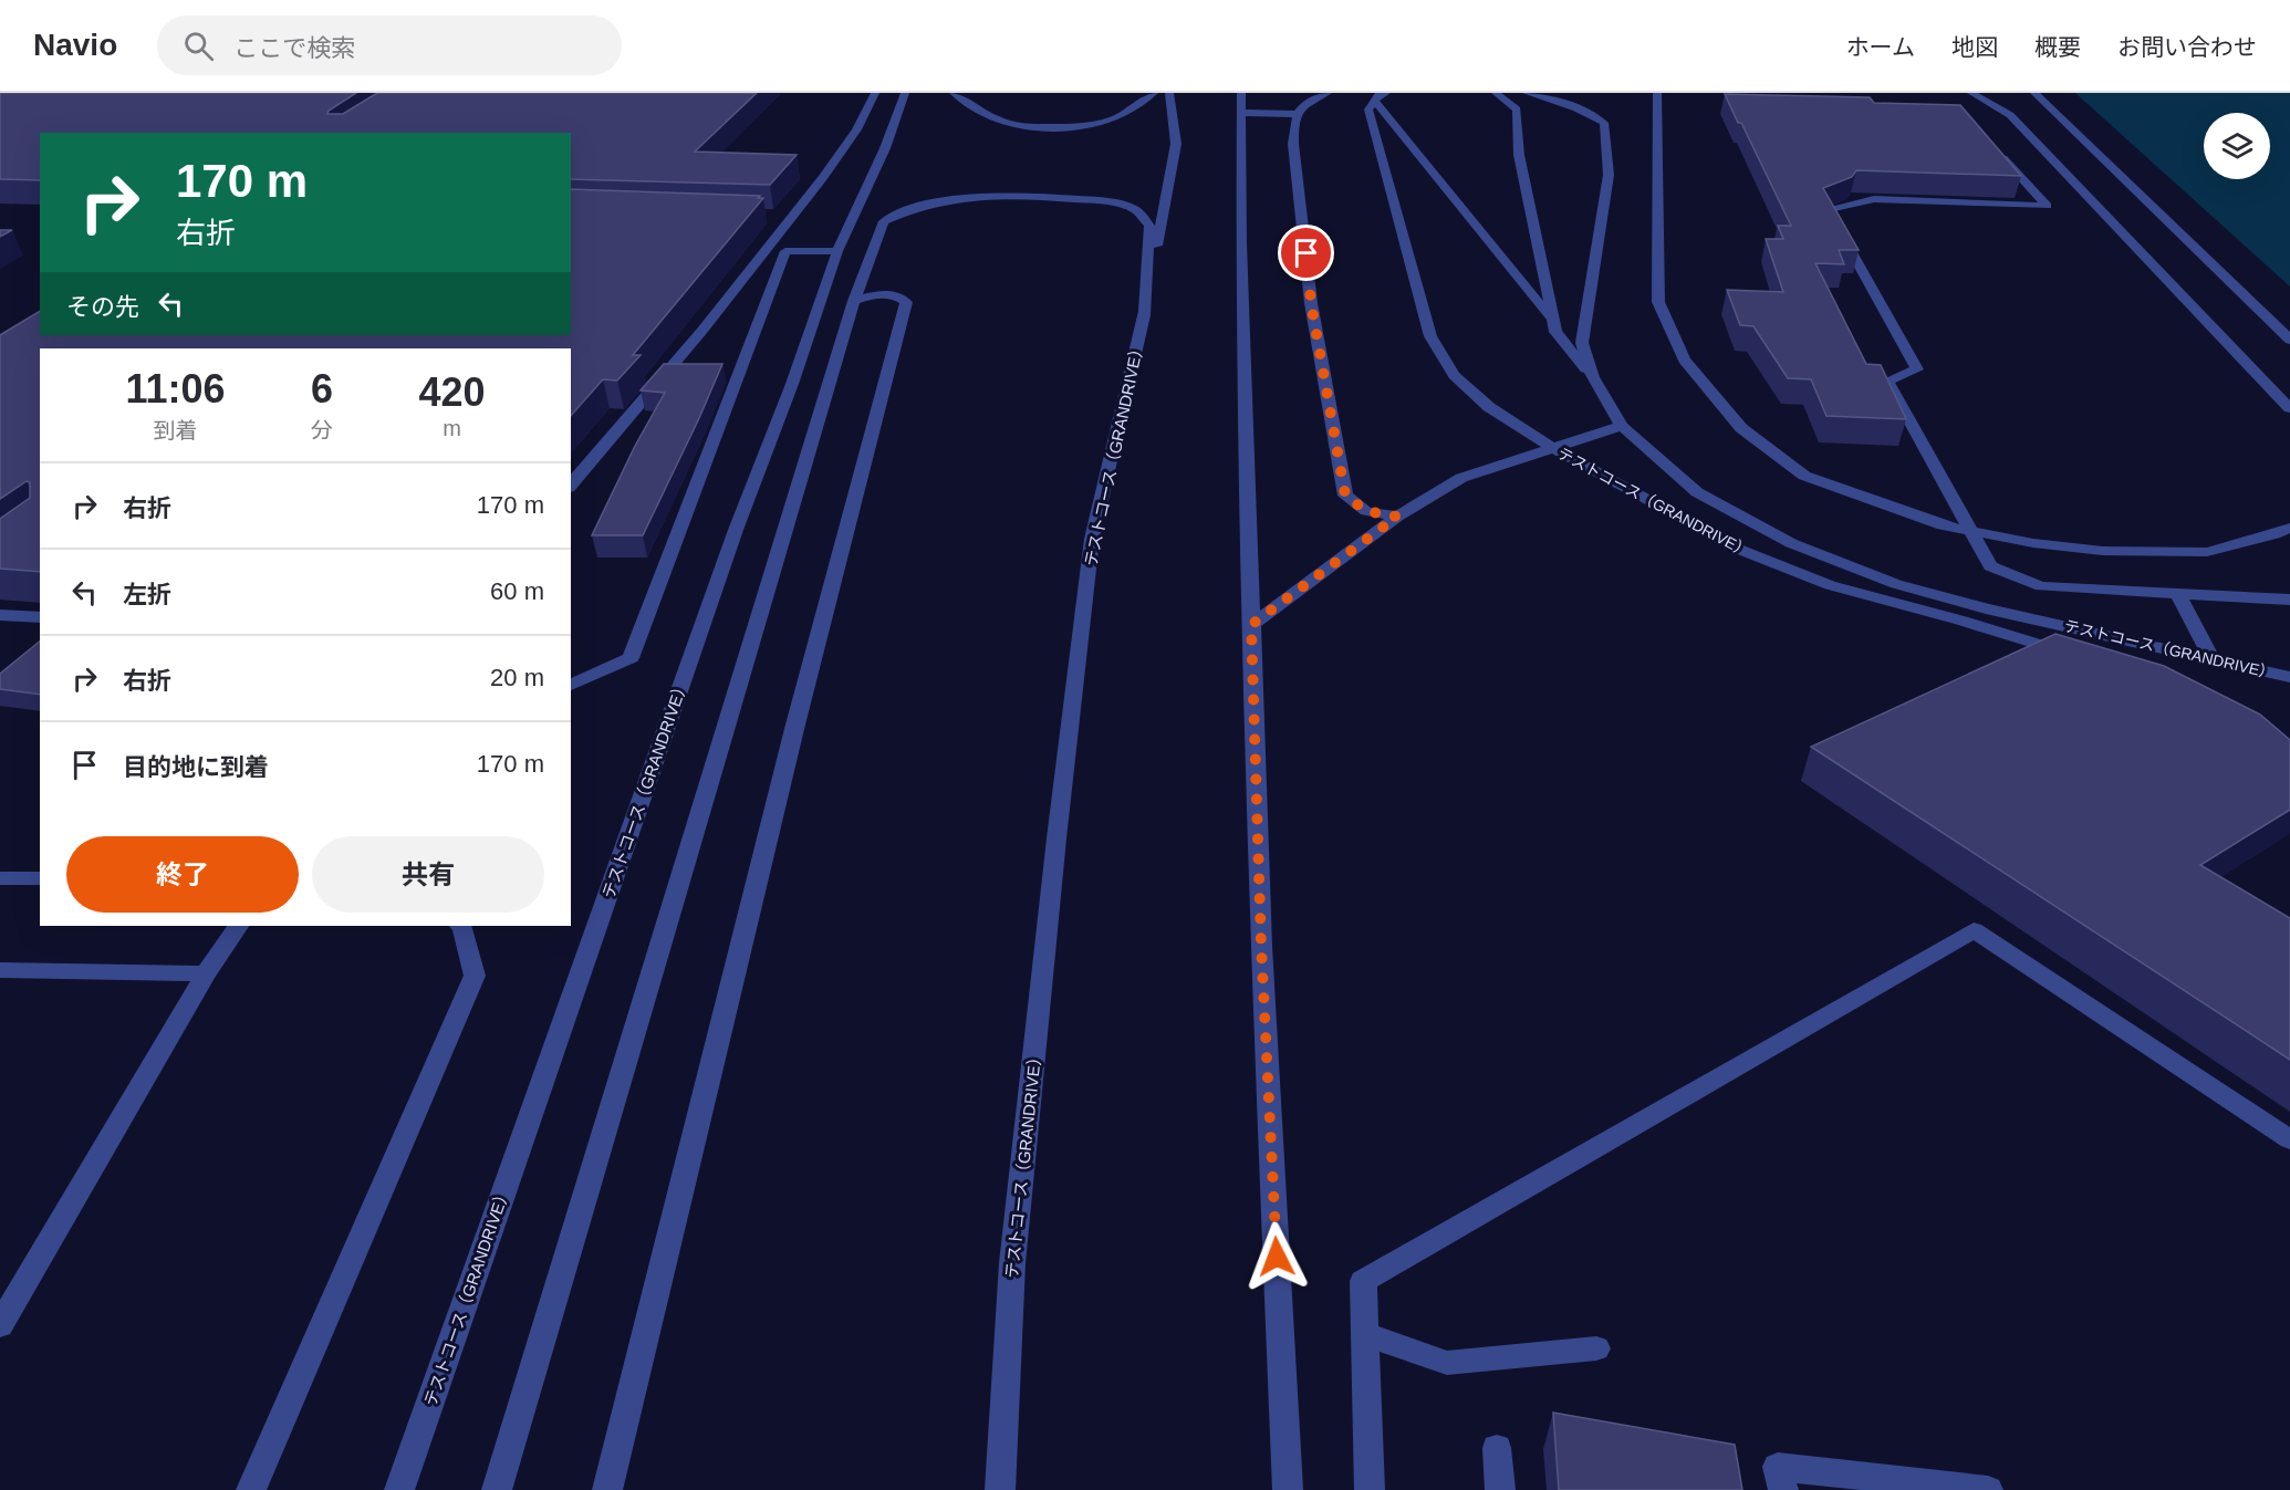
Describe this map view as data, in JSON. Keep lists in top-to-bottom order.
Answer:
{
  "streets": {
    "street": ["テストコース（GRANDRIVE）"]
  },
  "page": {
    "header": "Navio",
    "search": "ここで検索",
    "nav": [
      "ホーム",
      "地図",
      "概要",
      "お問い合わせ"
    ],
    "turn": ["170 m", "右折"],
    "then": "その先",
    "eta": [
      "11:06",
      "到着",
      "6",
      "分",
      "420",
      "m"
    ],
    "list": [
      {
        "name": "右折",
        "value": "170 m"
      },
      {
        "name": "左折",
        "value": "60 m"
      },
      {
        "name": "右折",
        "value": "20 m"
      },
      {
        "name": "目的地に到着",
        "value": "170 m"
      }
    ],
    "buttons": ["終了", "共有"]
  }
}
